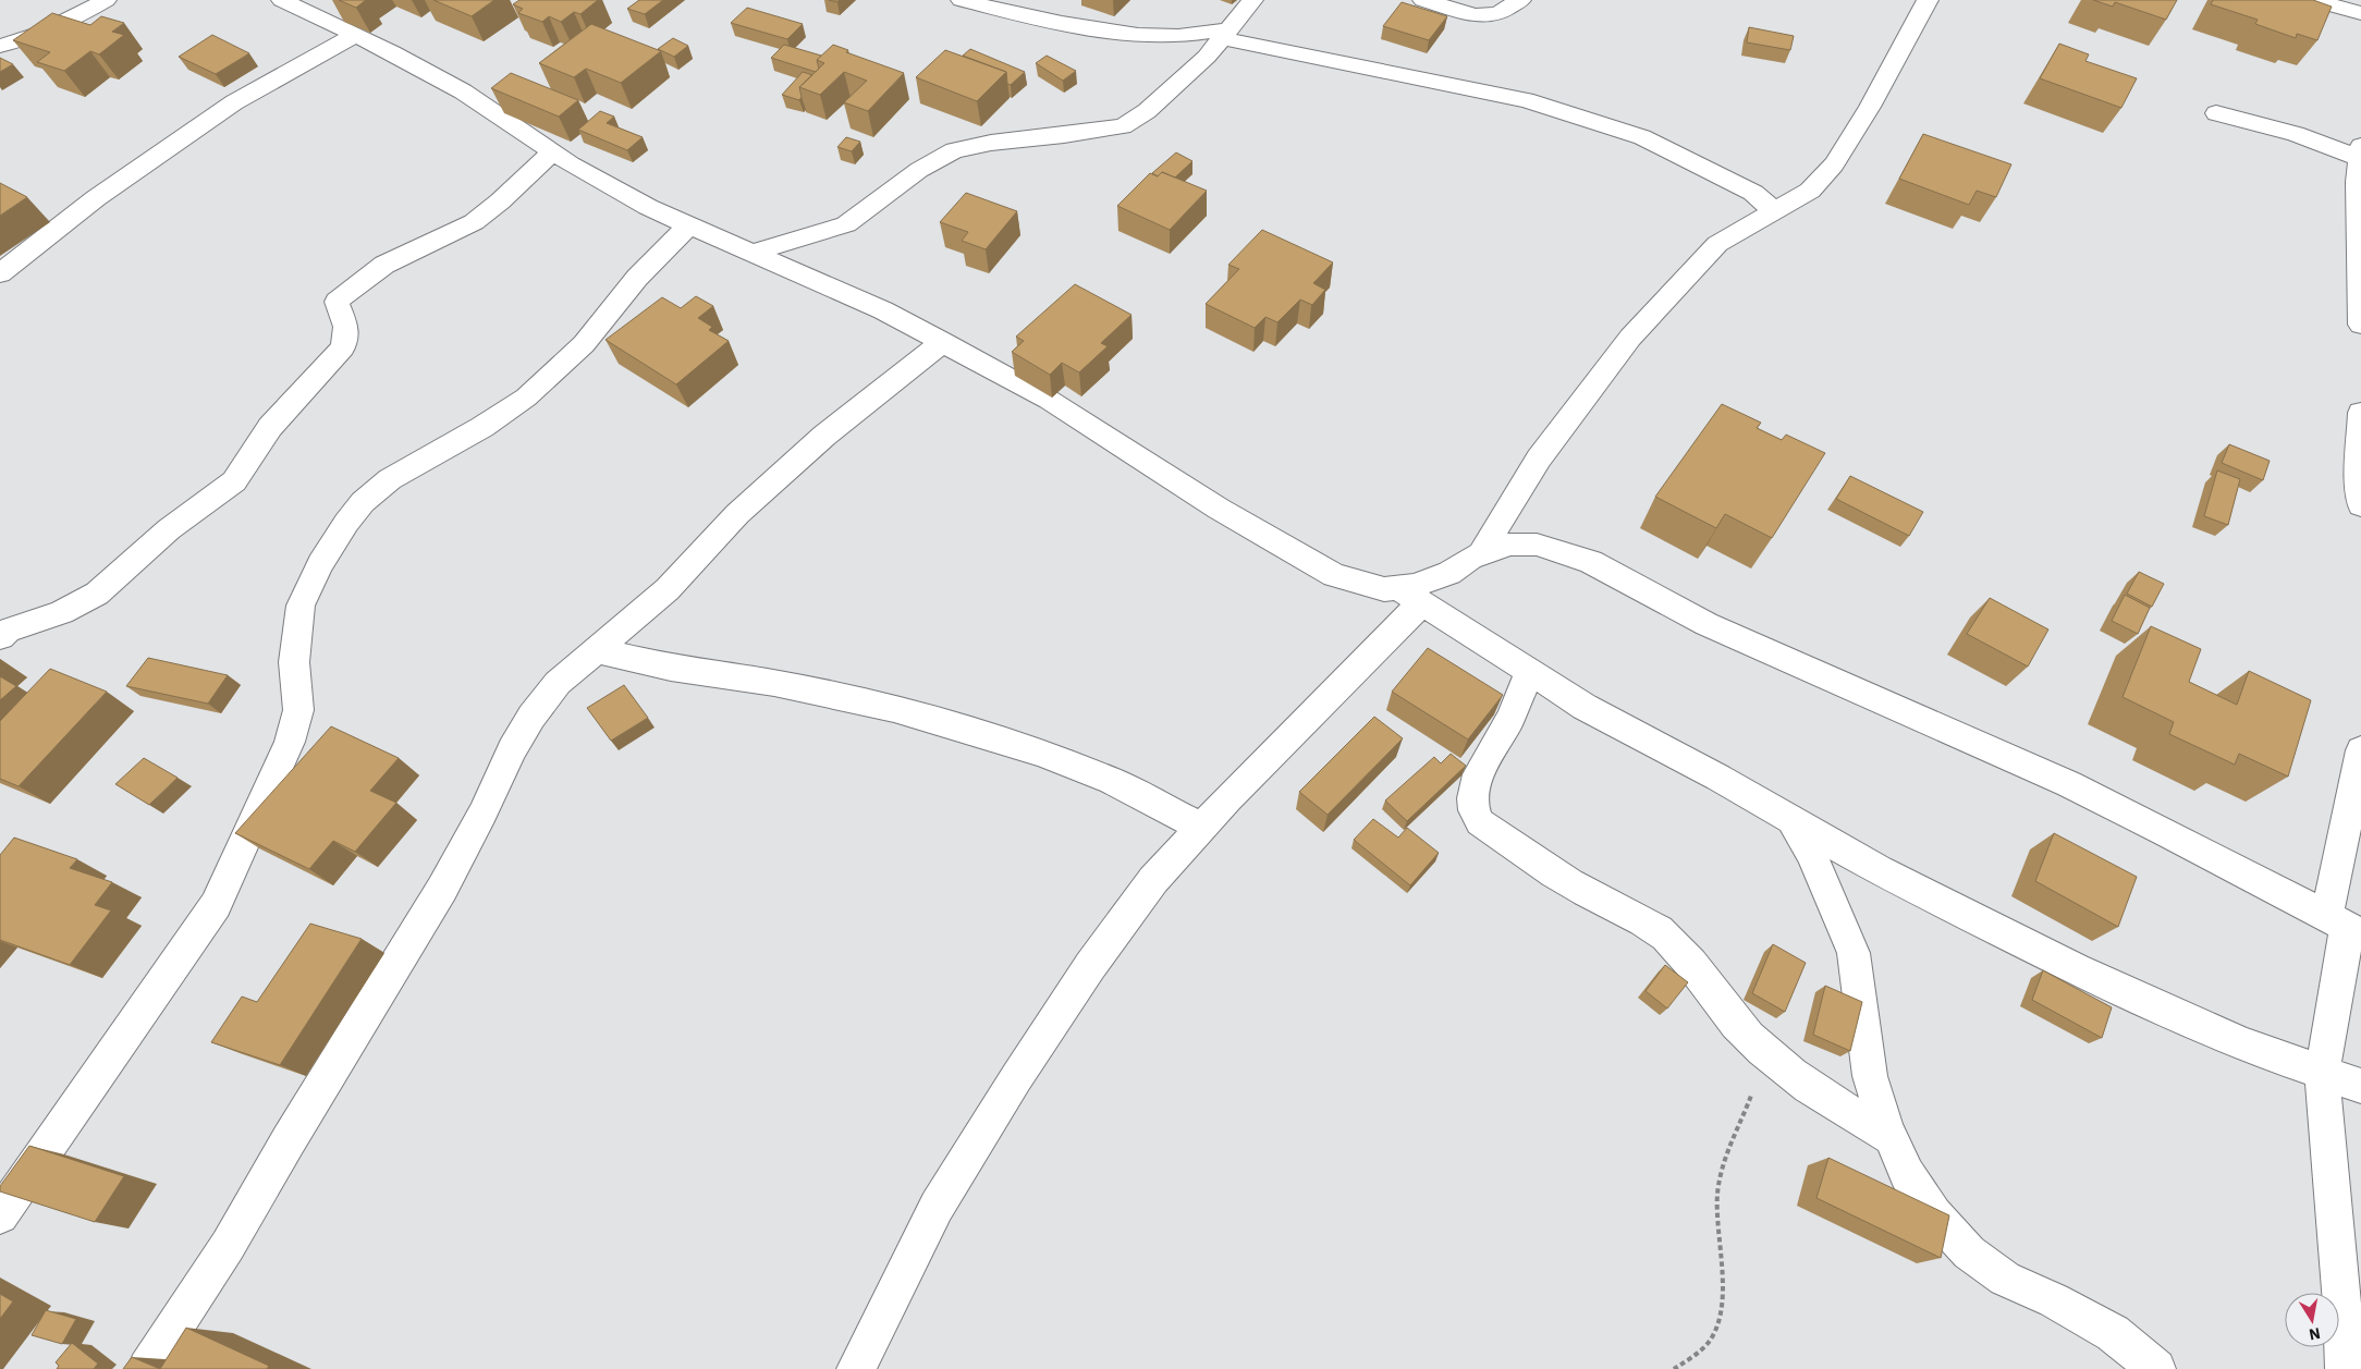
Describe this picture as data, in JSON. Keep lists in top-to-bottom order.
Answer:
{
  "north": "bottom"
}
